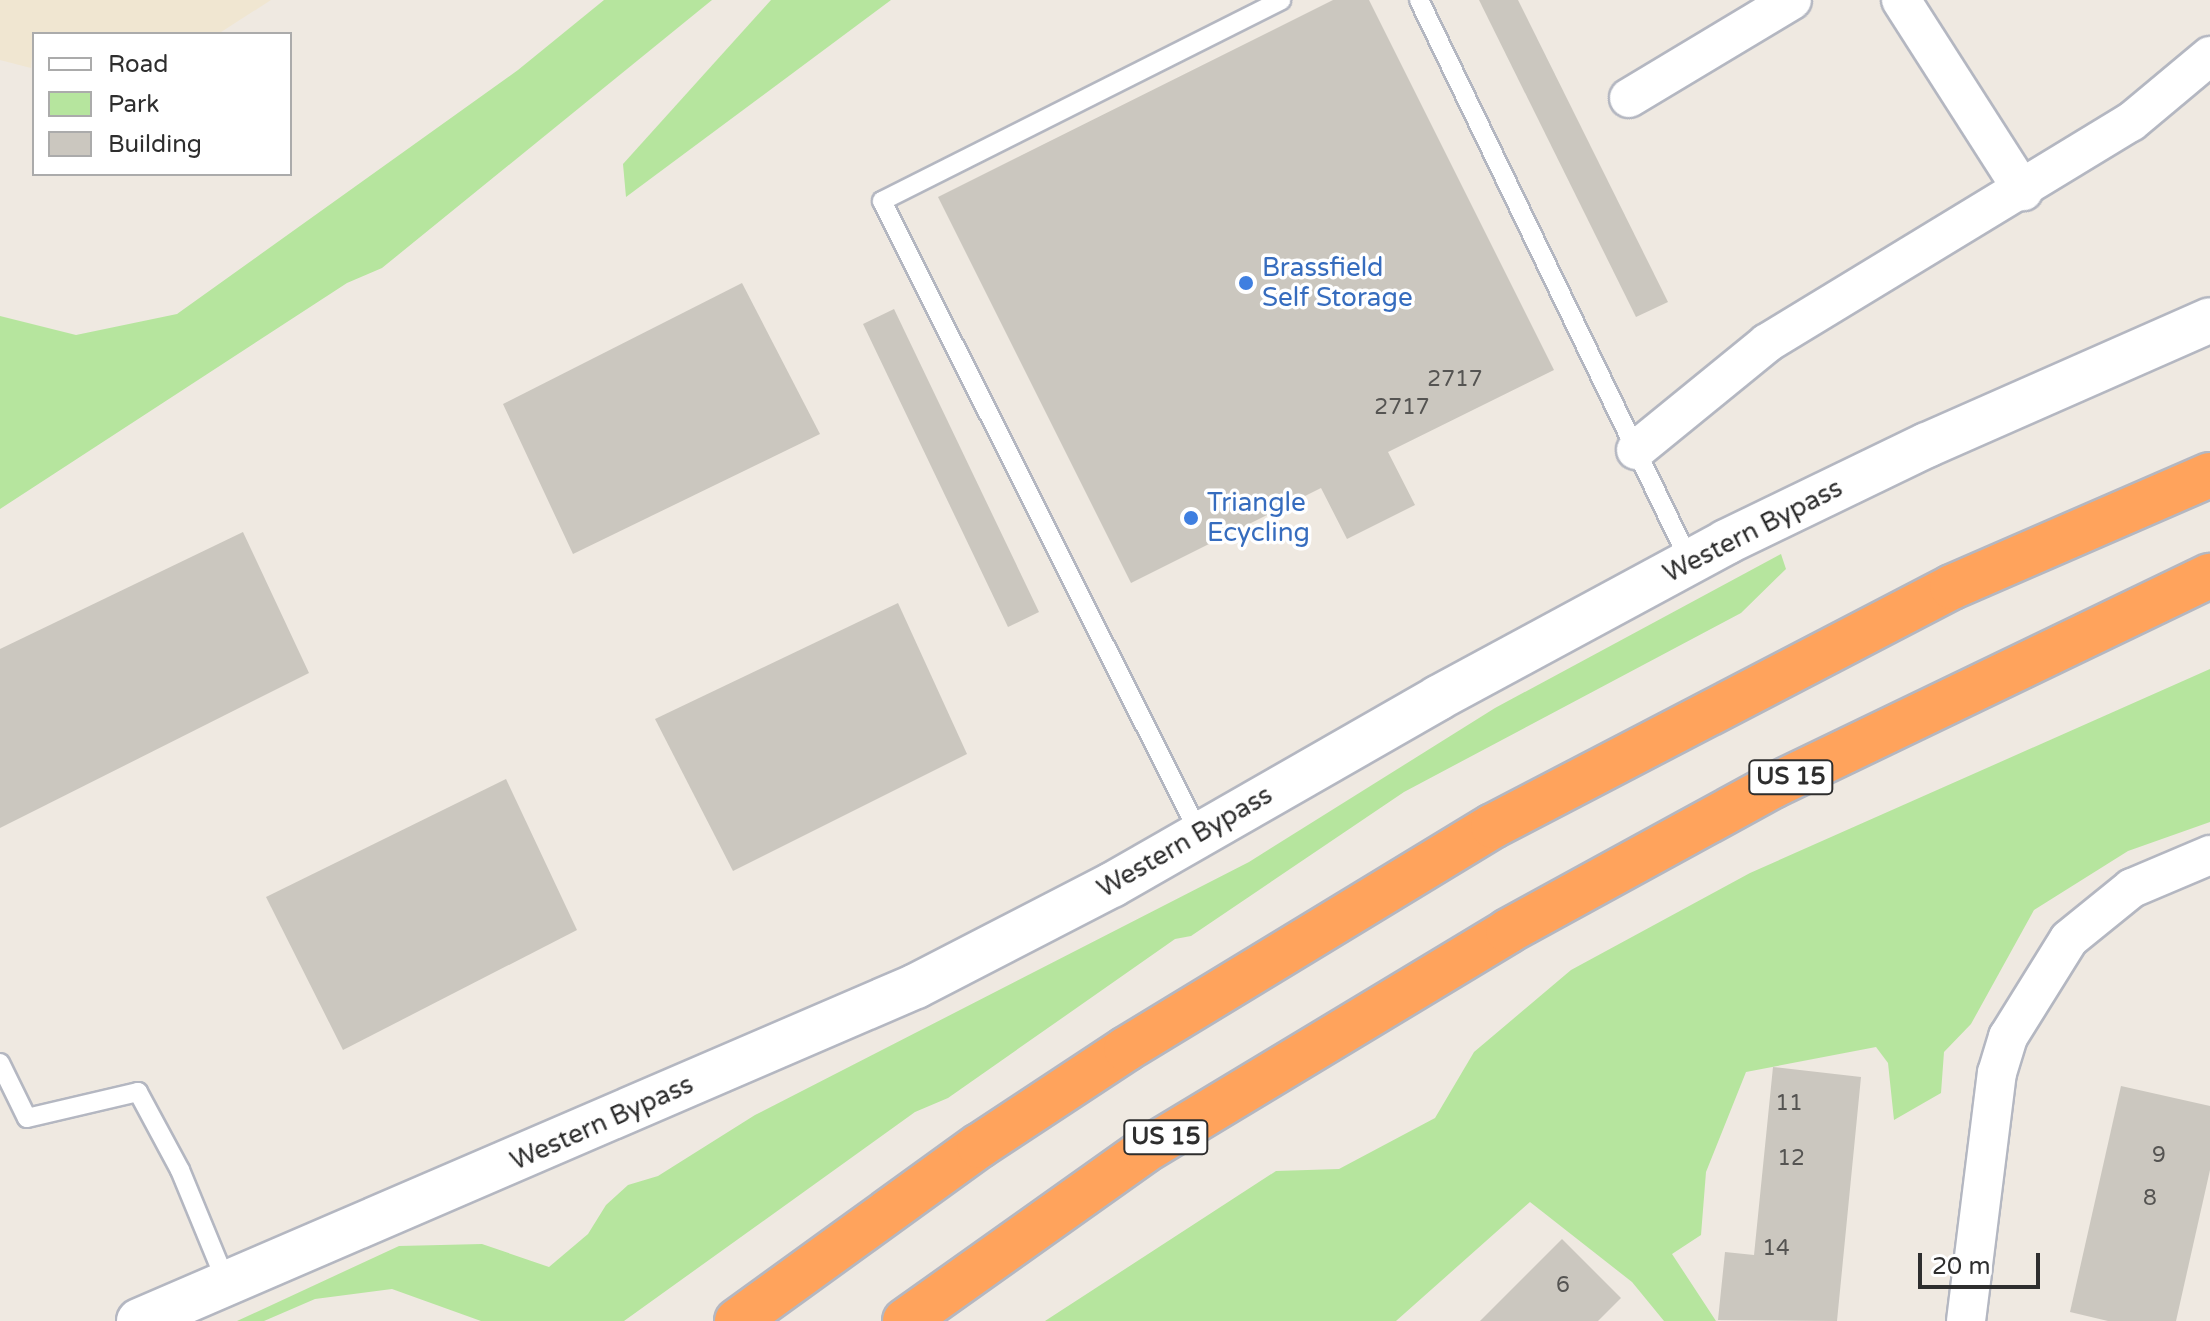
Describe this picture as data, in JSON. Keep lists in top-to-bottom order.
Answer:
{
  "streets": {
    "highway": ["US 15"],
    "street": ["Western Bypass"]
  },
  "places": ["Brassfield Self Storage", "Triangle Ecycling"],
  "house_numbers": [
    "2717",
    "2717",
    "11",
    "9",
    "12",
    "8",
    "14",
    "6"
  ],
  "legend": ["Road", "Park", "Building"],
  "scale_bar": "20 m"
}
